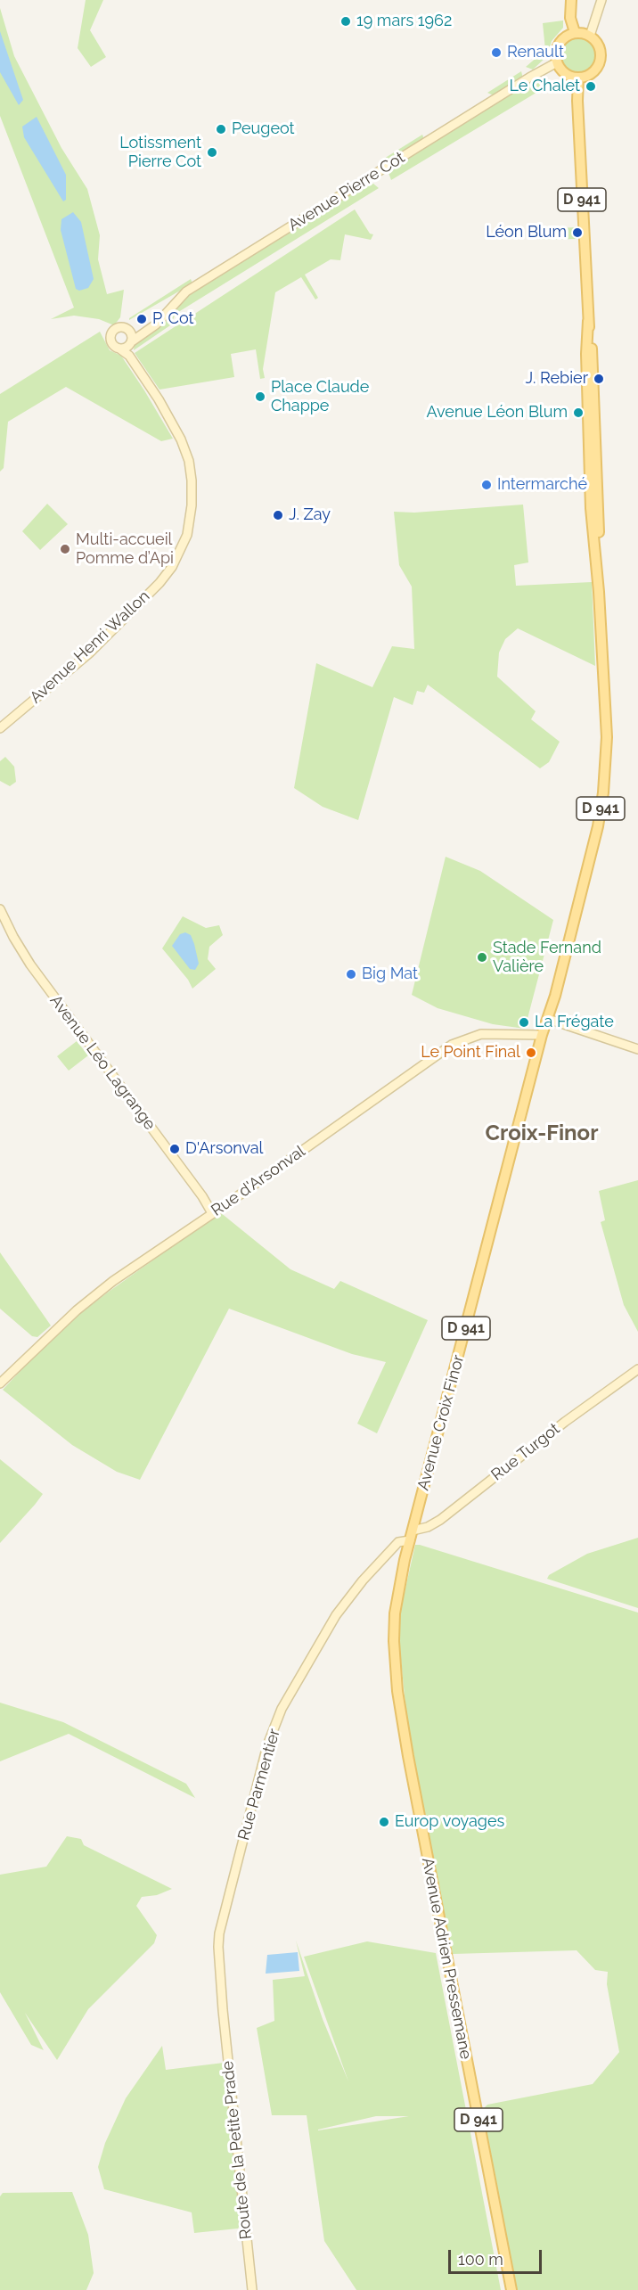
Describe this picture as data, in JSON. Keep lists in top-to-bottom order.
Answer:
{
  "streets": {
    "main road": ["D 941", "Avenue Croix Finor", "Avenue Adrien Pressemane"],
    "street": [
      "Avenue Pierre Cot",
      "Avenue Henri Wallon",
      "Avenue Léo Lagrange",
      "Rue d'Arsonval",
      "Rue Turgot",
      "Rue Parmentier",
      "Route de la Petite Prade"
    ]
  },
  "crossings": [
    ["Avenue Pierre Cot", "D 941"],
    ["Avenue Pierre Cot", "Avenue Henri Wallon"],
    ["D 941", "Rue d'Arsonval"],
    ["D 941", "Avenue Croix Finor"],
    ["Avenue Léo Lagrange", "Rue d'Arsonval"],
    ["Rue d'Arsonval", "Avenue Croix Finor"],
    ["Avenue Croix Finor", "Rue Turgot"],
    ["Avenue Croix Finor", "Avenue Adrien Pressemane"],
    ["Rue Turgot", "Avenue Adrien Pressemane"],
    ["Rue Parmentier", "Avenue Adrien Pressemane"],
    ["Rue Parmentier", "Route de la Petite Prade"]
  ],
  "districts": ["Croix-Finor"],
  "places": [
    "19 mars 1962",
    "Renault",
    "Le Chalet",
    "Peugeot",
    "Lotissment Pierre Cot",
    "Léon Blum",
    "P. Cot",
    "J. Rebier",
    "Place Claude Chappe",
    "Avenue Léon Blum",
    "Intermarché",
    "J. Zay",
    "Multi-accueil Pomme d’Api",
    "Stade Fernand Valière",
    "Big Mat",
    "La Frégate",
    "Le Point Final",
    "D'Arsonval",
    "Europ voyages"
  ],
  "scale_bar": "100 m"
}
